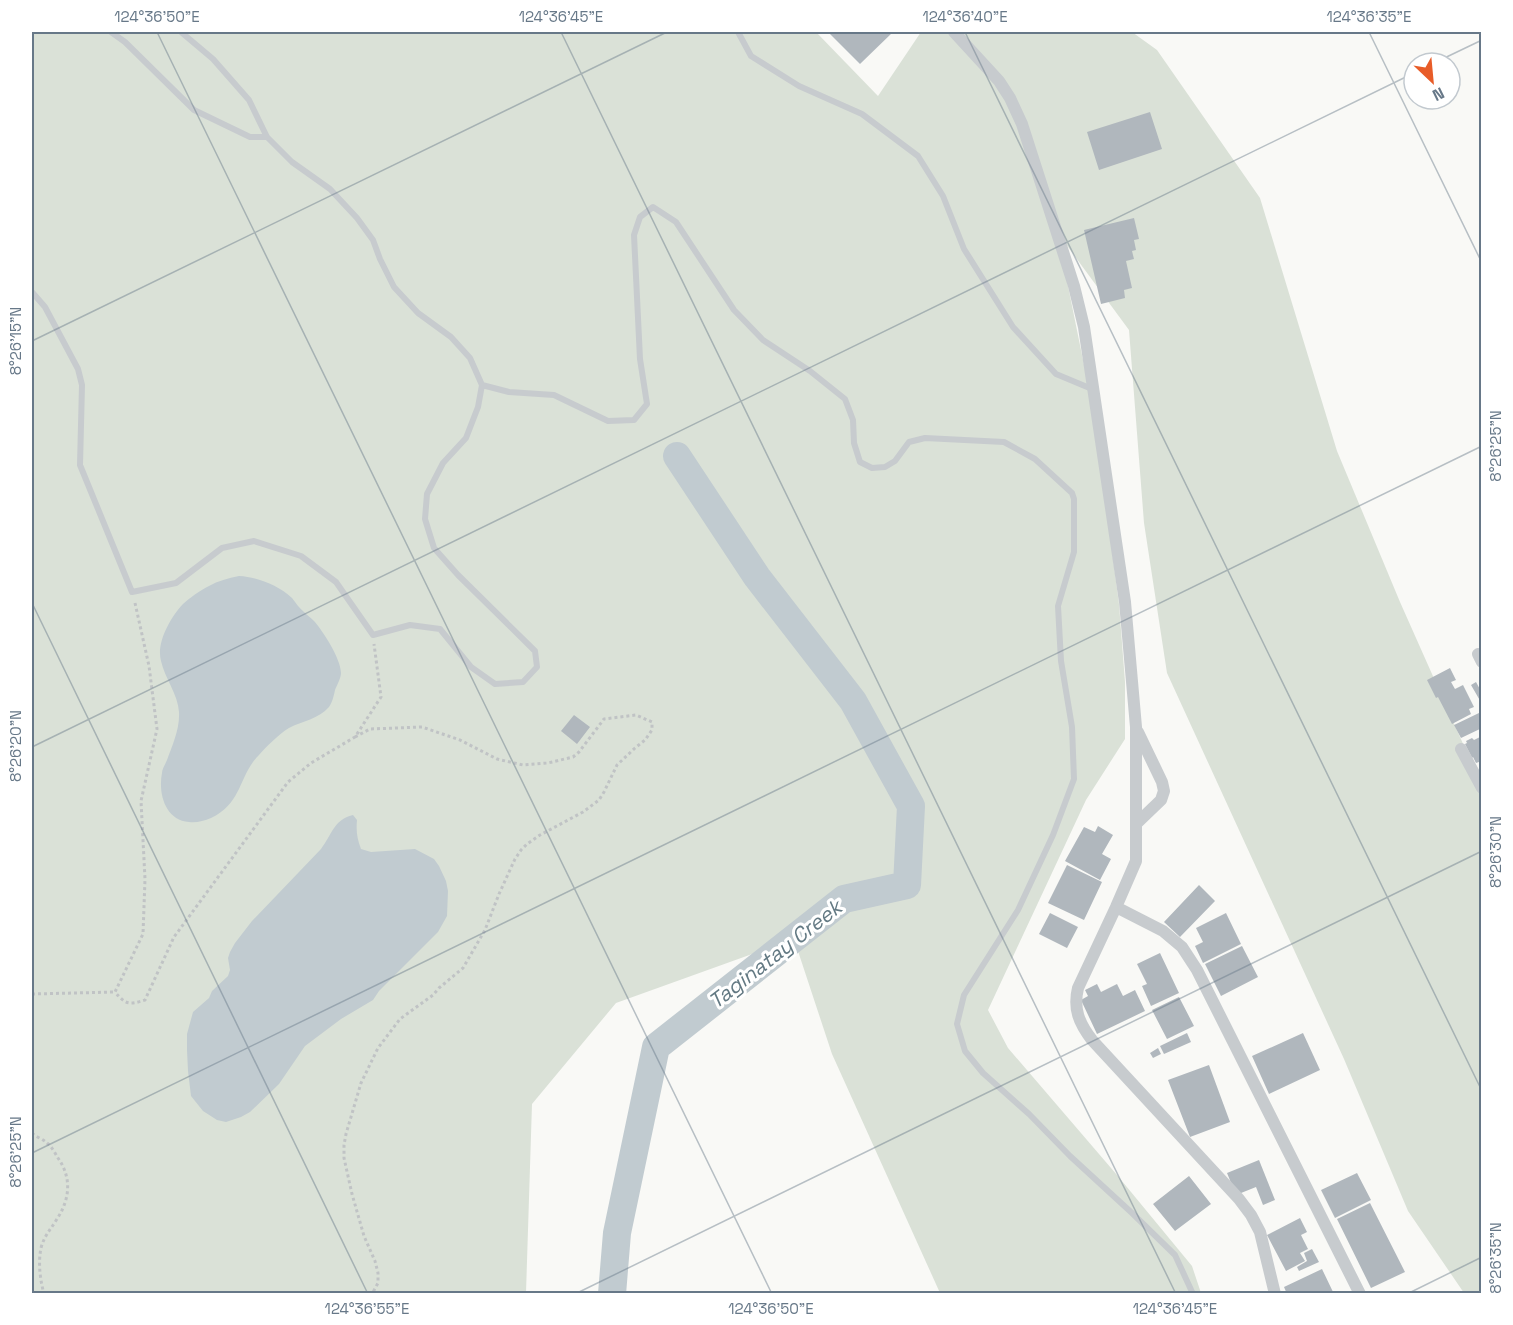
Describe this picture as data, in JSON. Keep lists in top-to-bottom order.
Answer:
{
  "water": ["Taginatay Creek"],
  "north": "bottom right",
  "coordinates": [
    "124°36'50\"E",
    "124°36'45\"E",
    "124°36'40\"E",
    "124°36'35\"E",
    "8°26'15\"N",
    "8°26'25\"N",
    "8°26'20\"N",
    "8°26'30\"N",
    "8°26'35\"N",
    "124°36'55\"E"
  ]
}
